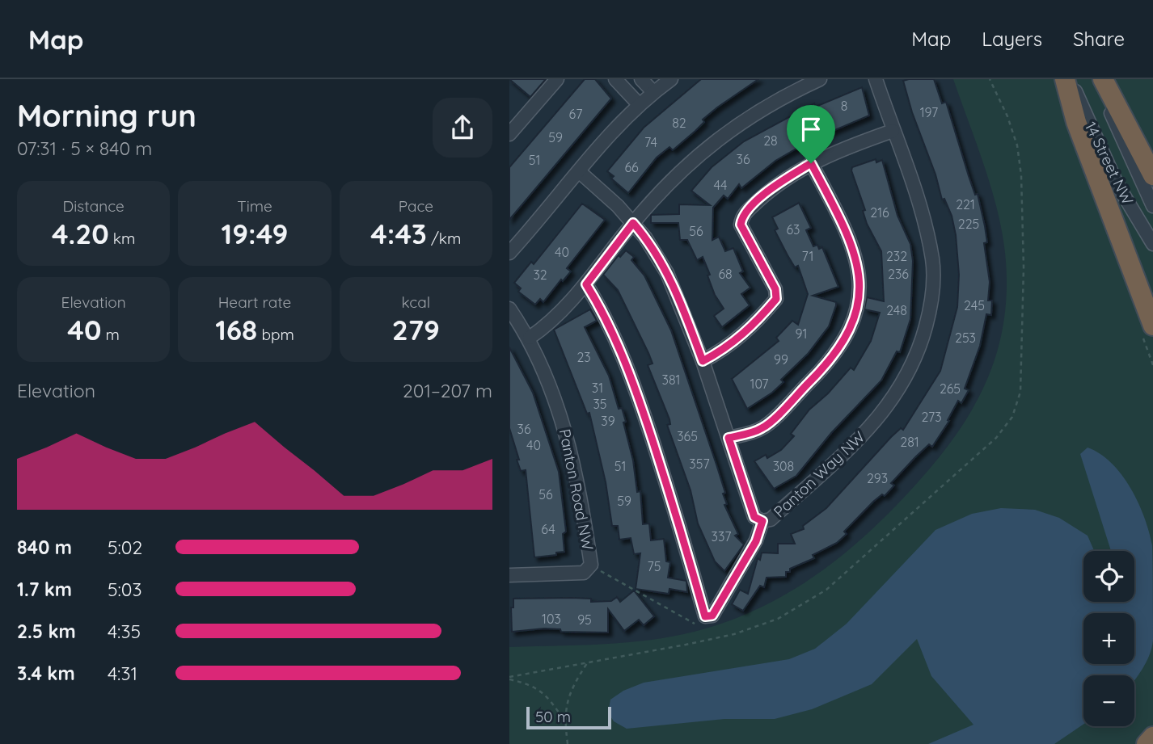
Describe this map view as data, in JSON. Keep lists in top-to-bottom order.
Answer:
{
  "streets": {
    "street": ["14 Street NW", "Panton Way NW", "Panton Road NW"]
  },
  "house_numbers": [
    "8",
    "197",
    "67",
    "82",
    "59",
    "28",
    "74",
    "36",
    "51",
    "66",
    "44",
    "221",
    "216",
    "225",
    "63",
    "56",
    "40",
    "71",
    "232",
    "68",
    "236",
    "32",
    "245",
    "248",
    "91",
    "253",
    "23",
    "99",
    "381",
    "107",
    "31",
    "265",
    "35",
    "273",
    "39",
    "36",
    "365",
    "281",
    "40",
    "357",
    "51",
    "308",
    "293",
    "56",
    "59",
    "64",
    "337",
    "75",
    "103",
    "95"
  ],
  "scale_bar": "50 m",
  "page": {
    "header": "Map",
    "nav": ["Map", "Layers", "Share"],
    "heading": ["Morning run", "07:31 · 5 × 840 m"],
    "stats": [
      ["Distance", "4.20 km"],
      ["Time", "19:49"],
      ["Pace", "4:43 /km"],
      ["Elevation", "40 m"],
      ["Heart rate", "168 bpm"],
      ["kcal", "279"]
    ],
    "chart": ["Elevation", "201–207 m"],
    "list": [
      {
        "name": "840 m",
        "note": "5:02"
      },
      {
        "name": "1.7 km",
        "note": "5:03"
      },
      {
        "name": "2.5 km",
        "note": "4:35"
      },
      {
        "name": "3.4 km",
        "note": "4:31"
      }
    ],
    "map_buttons": ["+", "−"],
    "scale": "50 m"
  }
}
